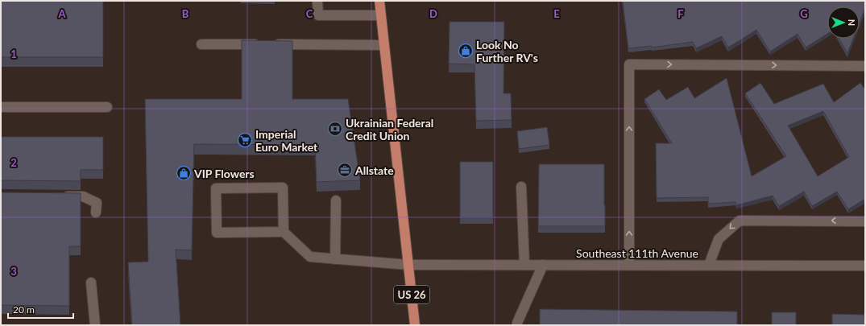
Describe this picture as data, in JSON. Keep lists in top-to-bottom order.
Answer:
{
  "streets": {
    "main road": ["US 26"],
    "street": ["Southeast 111th Avenue"]
  },
  "crossings": [
    ["Southeast 111th Avenue", "US 26"]
  ],
  "places": {
    "shop": ["Look No Further RV's", "VIP Flowers"],
    "bank": ["Ukrainian Federal Credit Union"],
    "supermarket": ["Imperial Euro Market"],
    "office": ["Allstate"]
  },
  "scale_bar": "20 m",
  "north": "right",
  "grid": {
    "columns": [
      "A",
      "B",
      "C",
      "D",
      "E",
      "F",
      "G"
    ],
    "rows": ["1", "2", "3"]
  }
}
